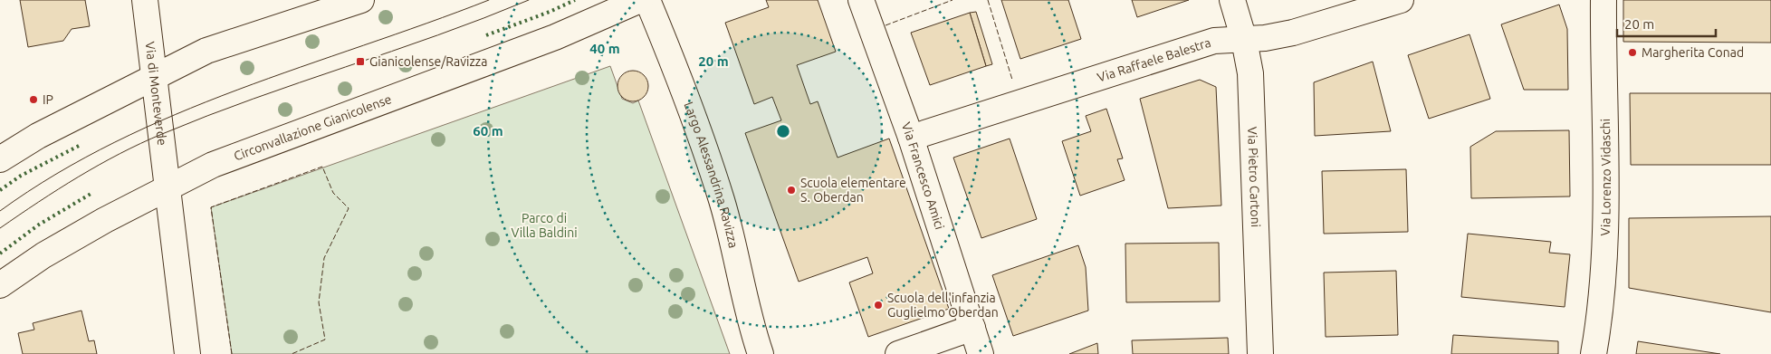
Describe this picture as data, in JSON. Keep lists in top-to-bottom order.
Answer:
{
  "streets": {
    "street": [
      "Via Raffaele Balestra",
      "Via di Monteverde",
      "Circonvallazione Gianicolense",
      "Largo Alessandrina Ravizza",
      "Via Pietro Cartoni",
      "Via Francesco Amici",
      "Via Lorenzo Vidaschi"
    ]
  },
  "crossings": [
    ["Via Raffaele Balestra", "Via Pietro Cartoni"],
    ["Via Raffaele Balestra", "Via Francesco Amici"],
    ["Via di Monteverde", "Circonvallazione Gianicolense"]
  ],
  "parks": ["Parco di Villa Baldini"],
  "places": {
    "other": [
      "Margherita Conad",
      "IP",
      "Scuola elementare S. Oberdan",
      "Scuola dell'infanzia Guglielmo Oberdan"
    ],
    "transit": ["Gianicolense/Ravizza"]
  },
  "scale_bar": "20 m",
  "rings": ["40 m", "20 m", "60 m"]
}
